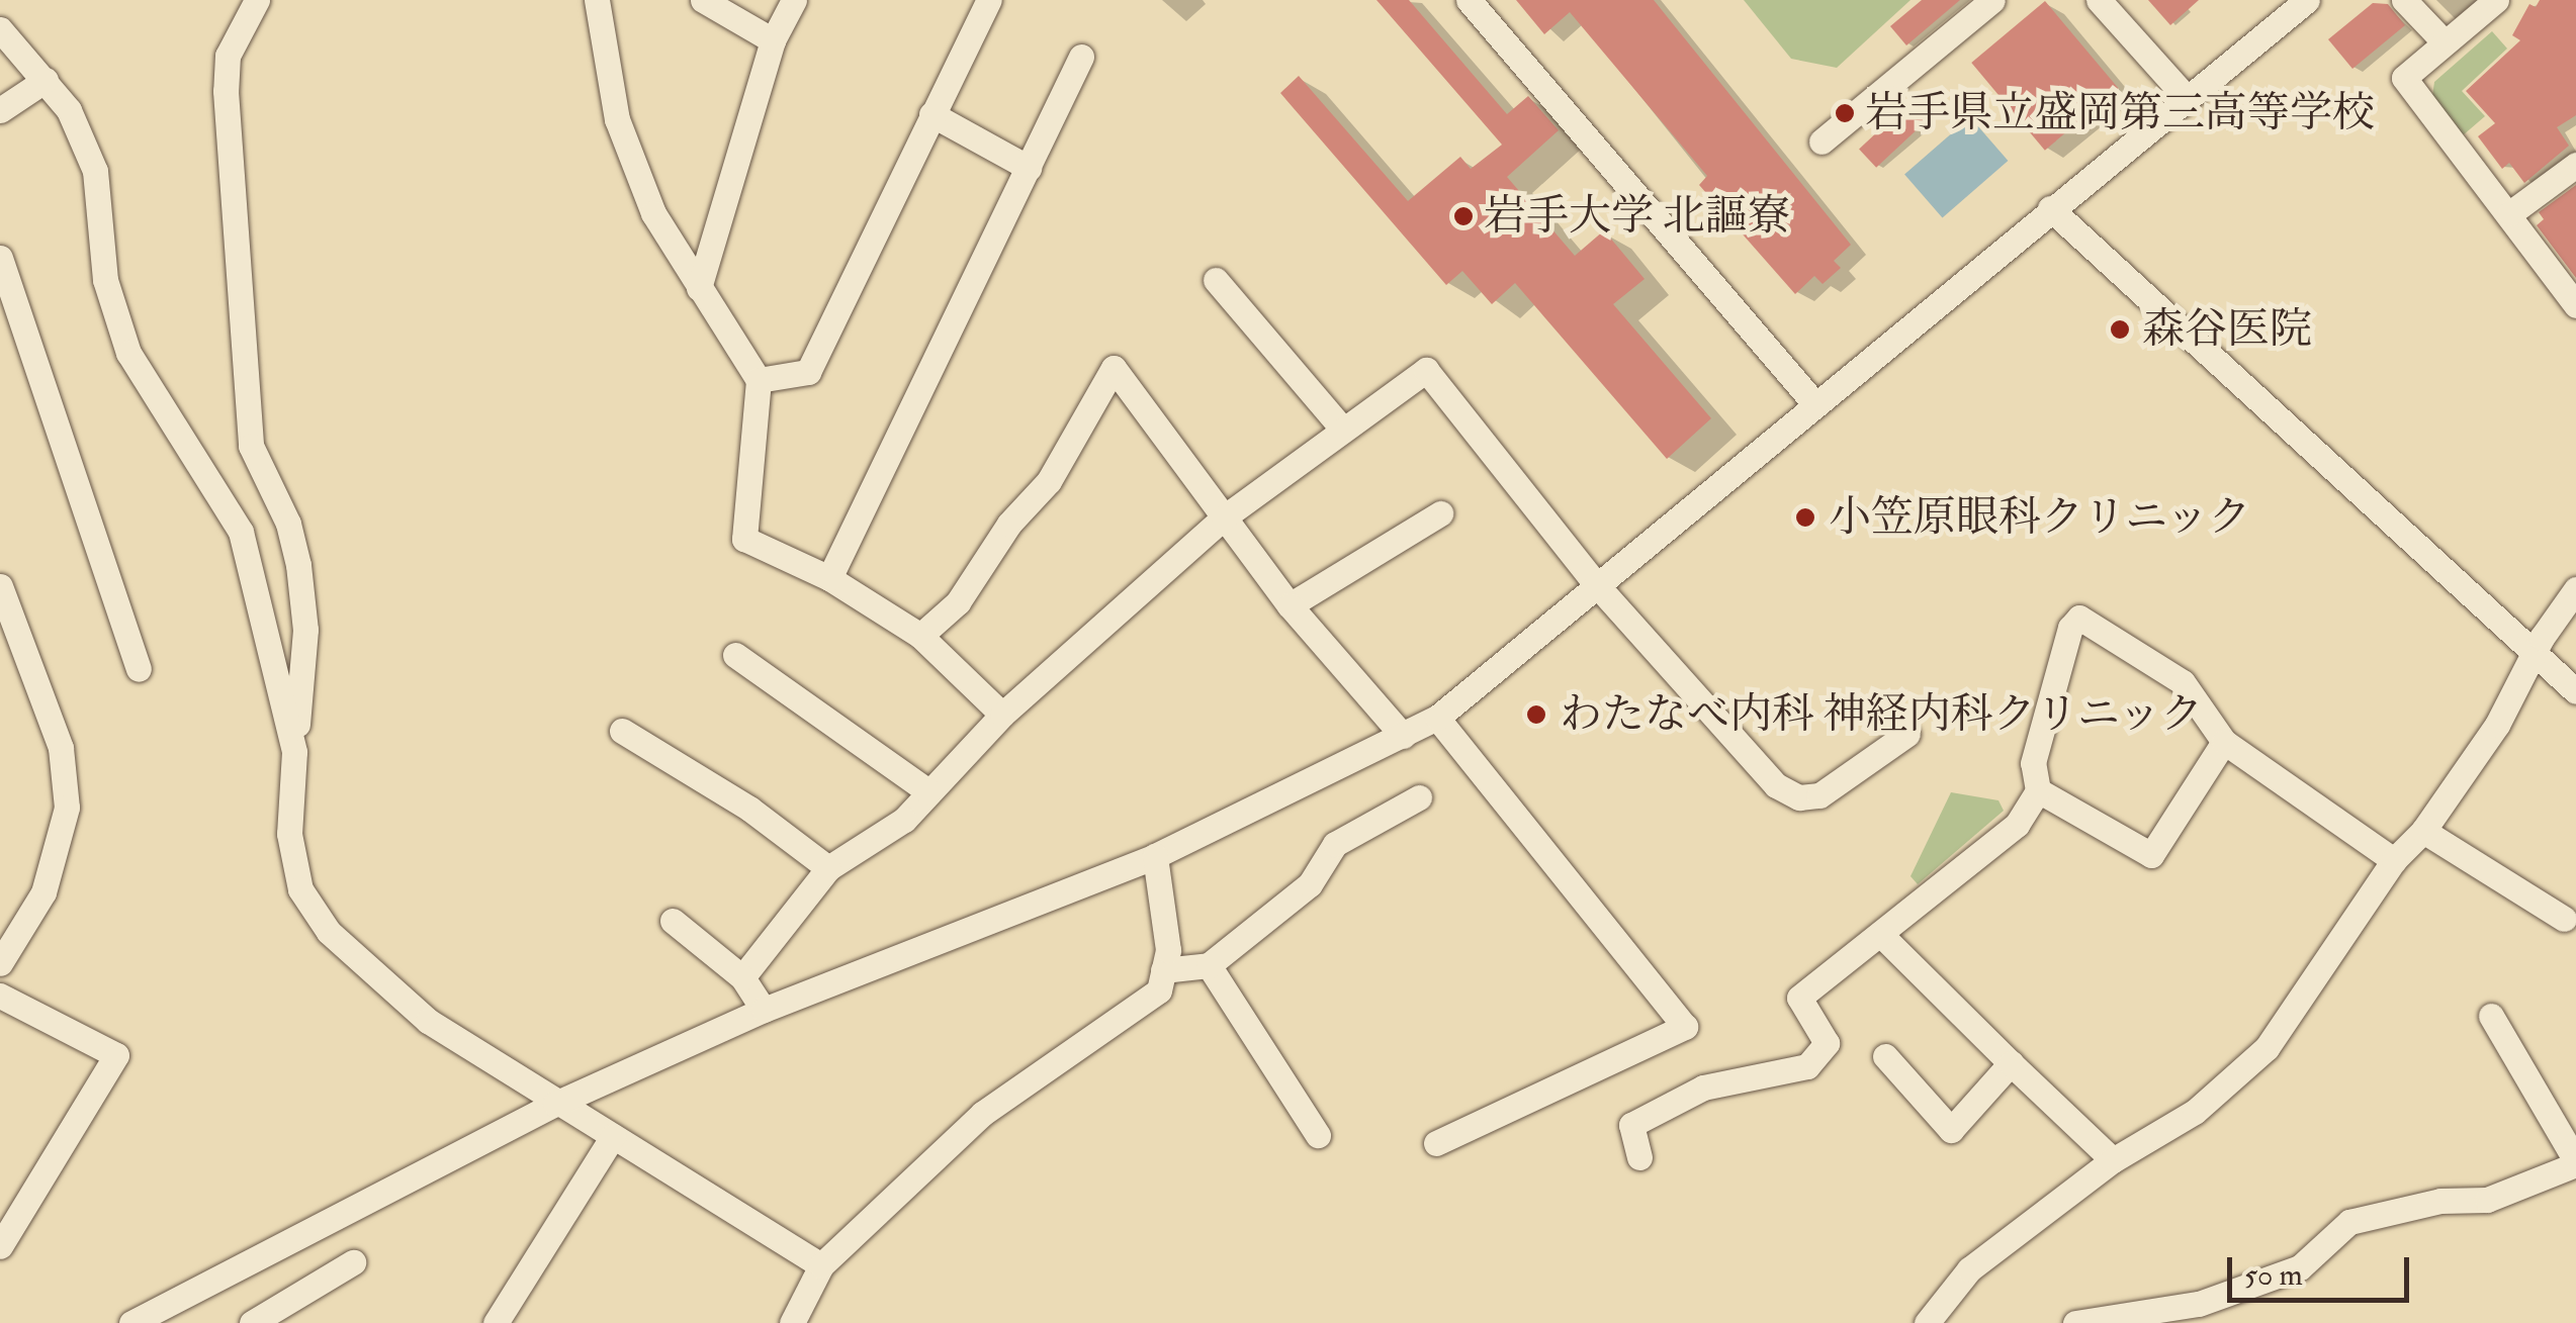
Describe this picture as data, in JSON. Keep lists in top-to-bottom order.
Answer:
{
  "places": [
    "岩手県立盛岡第三高等学校",
    "岩手大学 北謳寮",
    "森谷医院",
    "小笠原眼科クリニック",
    "わたなべ内科 神経内科クリニック"
  ],
  "scale_bar": "50 m"
}
